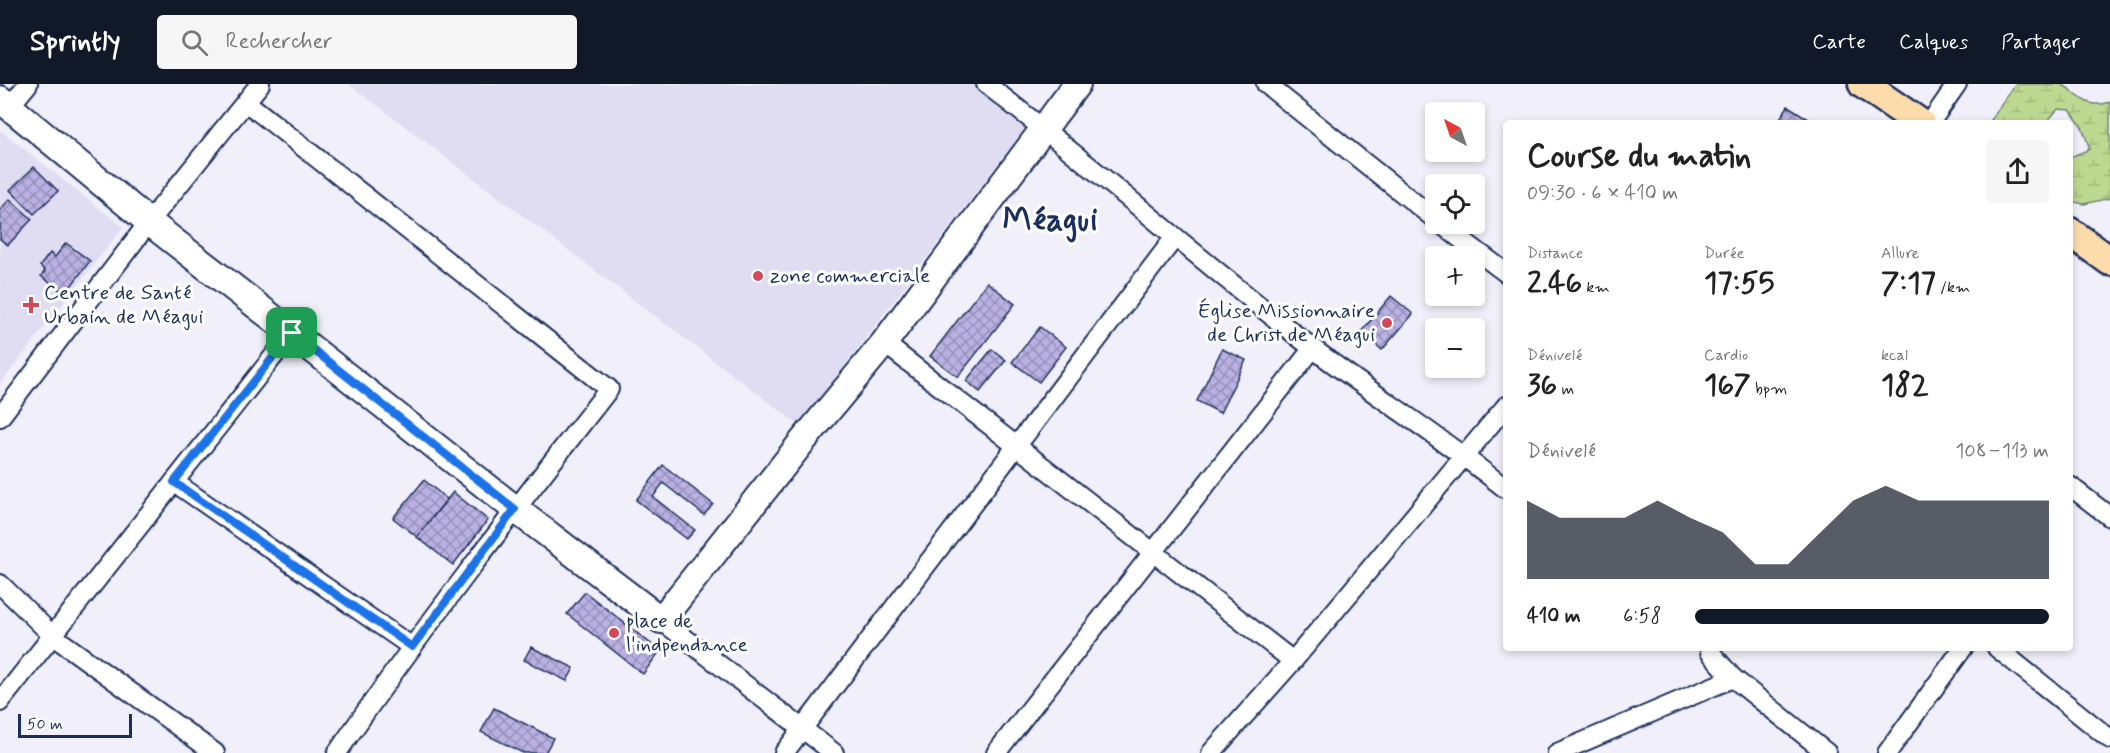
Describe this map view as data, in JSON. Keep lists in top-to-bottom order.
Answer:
{
  "districts": ["Méagui"],
  "places": {
    "other": ["zone commerciale", "Église Missionnaire de Christ de Méagui", "place de l'indpendance"],
    "health": ["Centre de Santé Urbain de Méagui"]
  },
  "scale_bar": "50 m",
  "north": "top left",
  "page": {
    "header": "Sprintly",
    "search": "Rechercher",
    "nav": ["Carte", "Calques", "Partager"],
    "map_buttons": ["+", "−"],
    "heading": ["Course du matin", "09:30 · 6 × 410 m"],
    "stats": [
      ["Distance", "2.46 km"],
      ["Durée", "17:55"],
      ["Allure", "7:17 /km"],
      ["Dénivelé", "36 m"],
      ["Cardio", "167 bpm"],
      ["kcal", "182"]
    ],
    "chart": ["Dénivelé", "108–113 m"],
    "list": [
      {
        "name": "410 m",
        "note": "6:58"
      }
    ],
    "scale": "50 m"
  }
}
